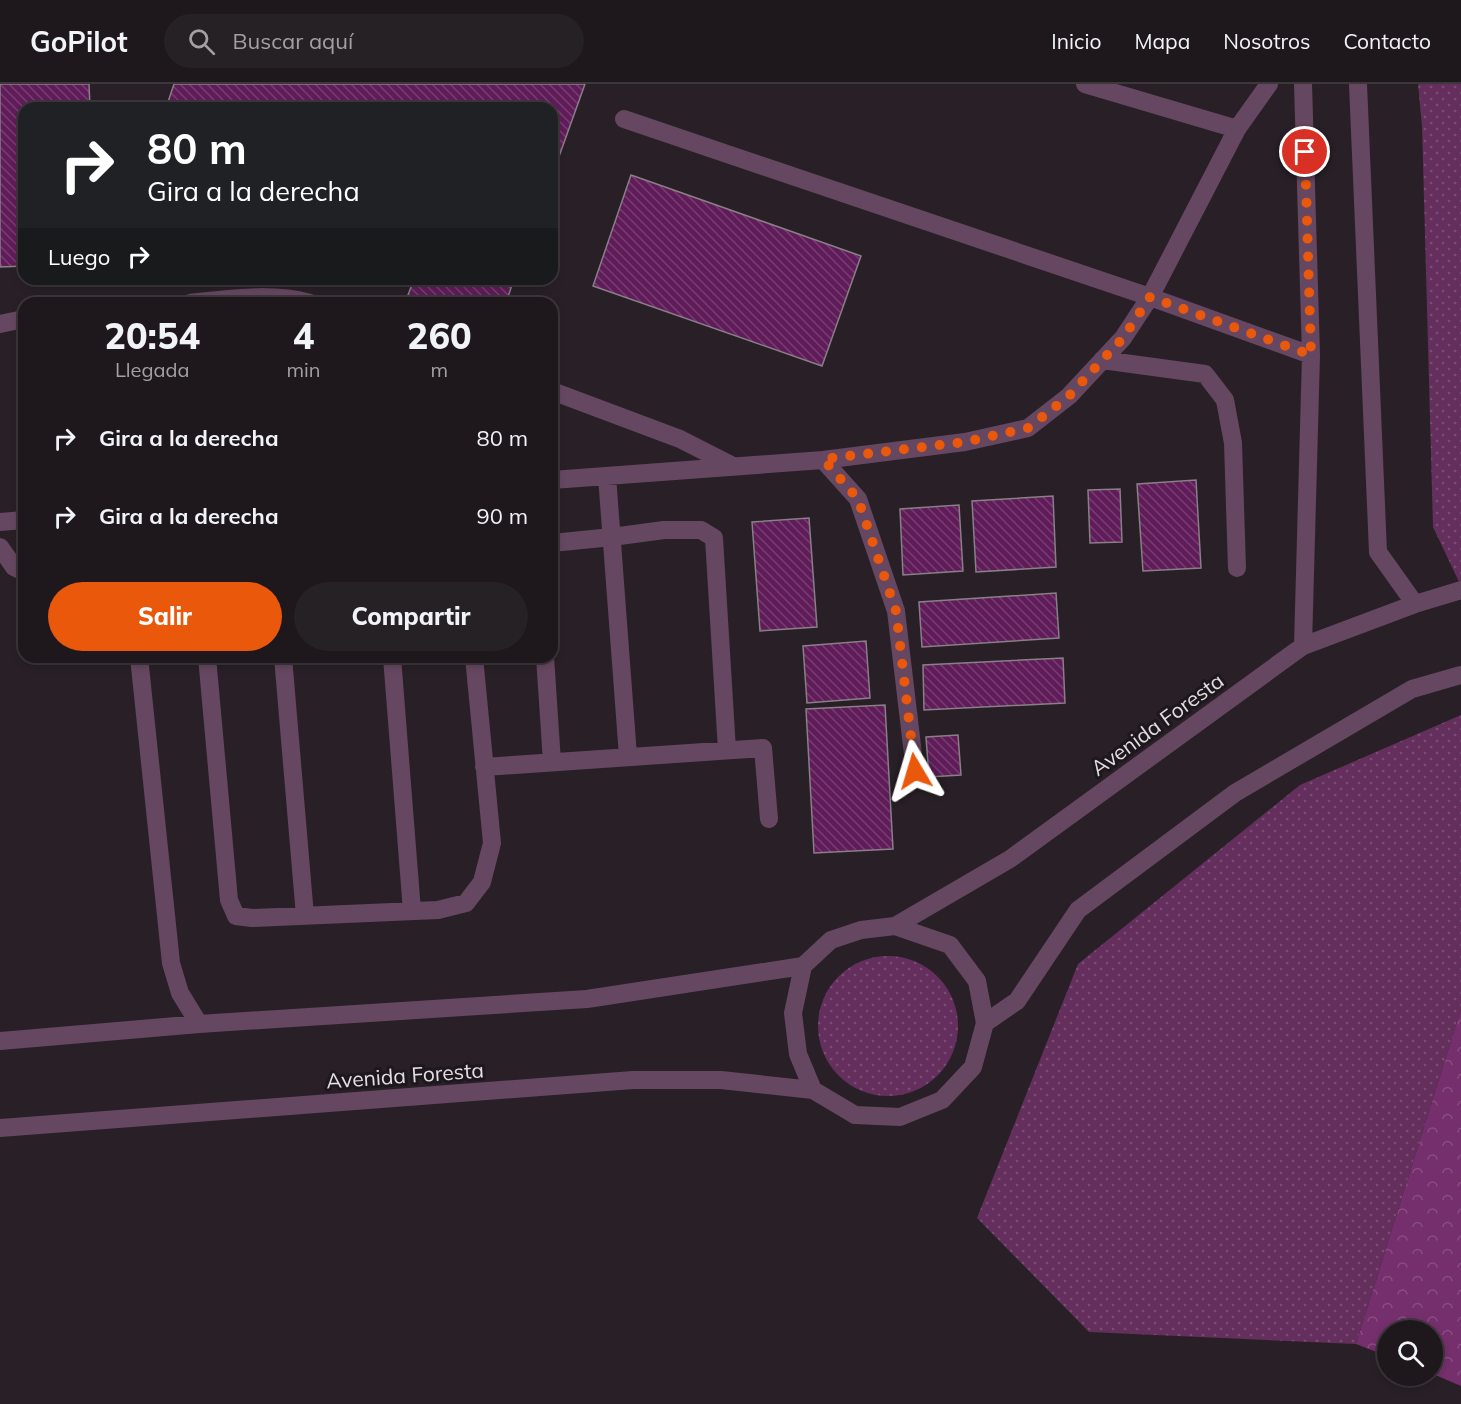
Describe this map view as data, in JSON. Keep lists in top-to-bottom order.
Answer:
{
  "streets": {
    "street": ["Avenida Foresta"]
  },
  "page": {
    "header": "GoPilot",
    "search": "Buscar aquí",
    "nav": [
      "Inicio",
      "Mapa",
      "Nosotros",
      "Contacto"
    ],
    "turn": ["80 m", "Gira a la derecha"],
    "then": "Luego",
    "eta": [
      "20:54",
      "Llegada",
      "4",
      "min",
      "260",
      "m"
    ],
    "list": [
      {
        "name": "Gira a la derecha",
        "value": "80 m"
      },
      {
        "name": "Gira a la derecha",
        "value": "90 m"
      }
    ],
    "buttons": ["Salir", "Compartir"]
  }
}
